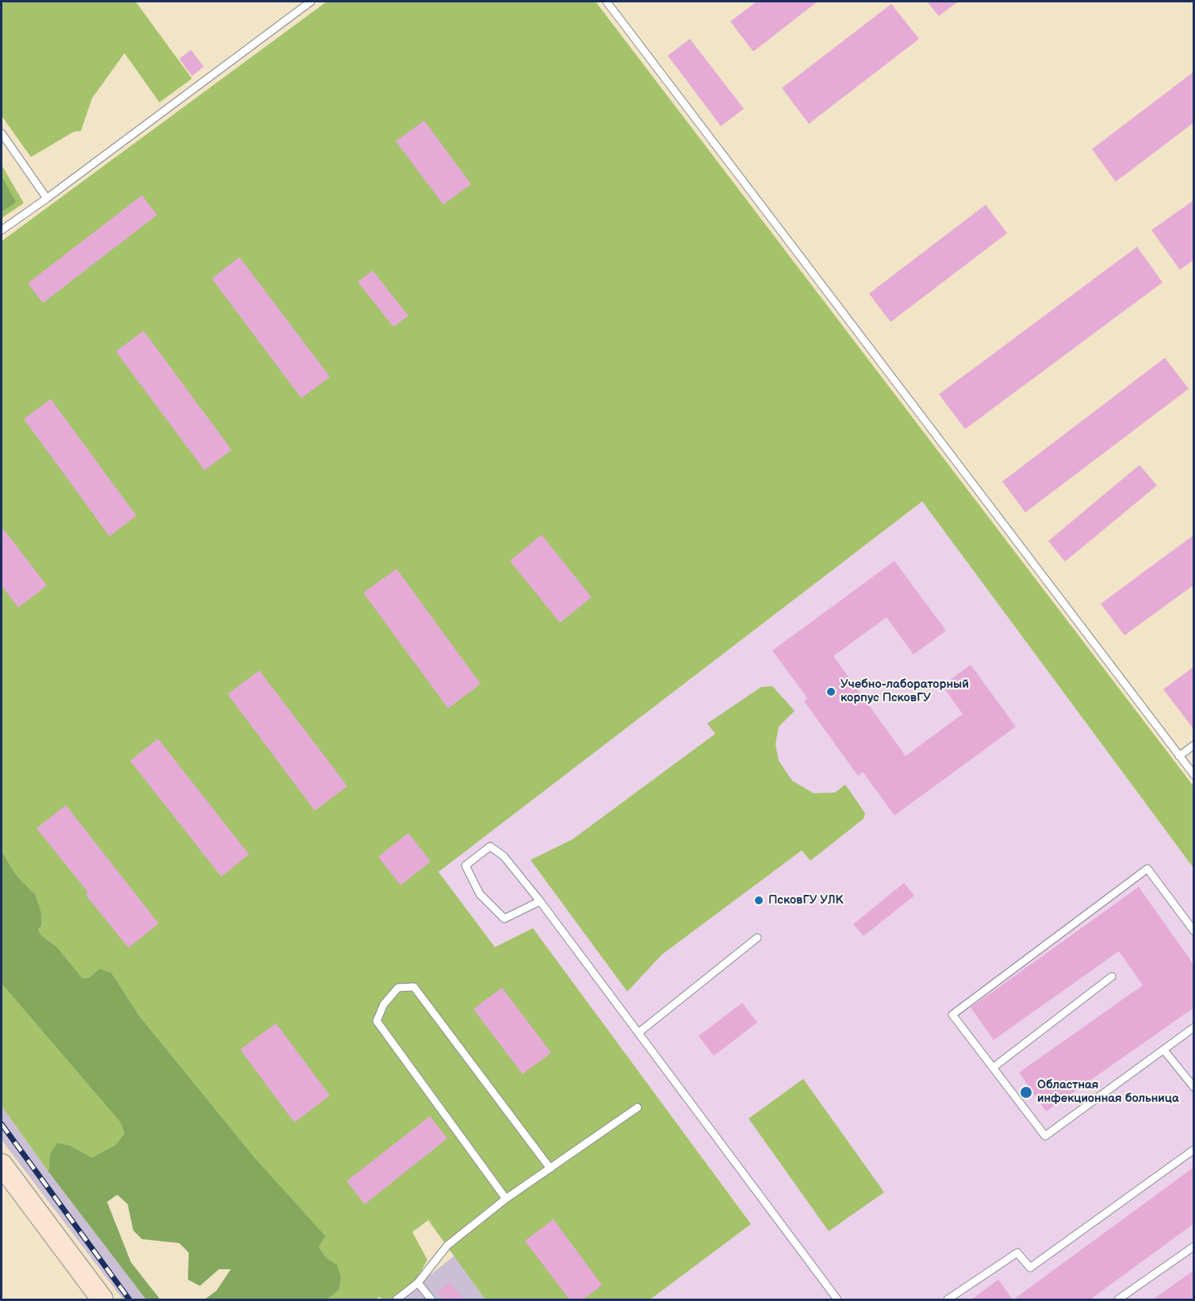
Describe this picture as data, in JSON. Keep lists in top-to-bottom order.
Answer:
{
  "places": ["Учебно-лабораторный корпус ПсковГУ", "ПсковГУ УЛК", "Областная инфекционная больница"]
}
